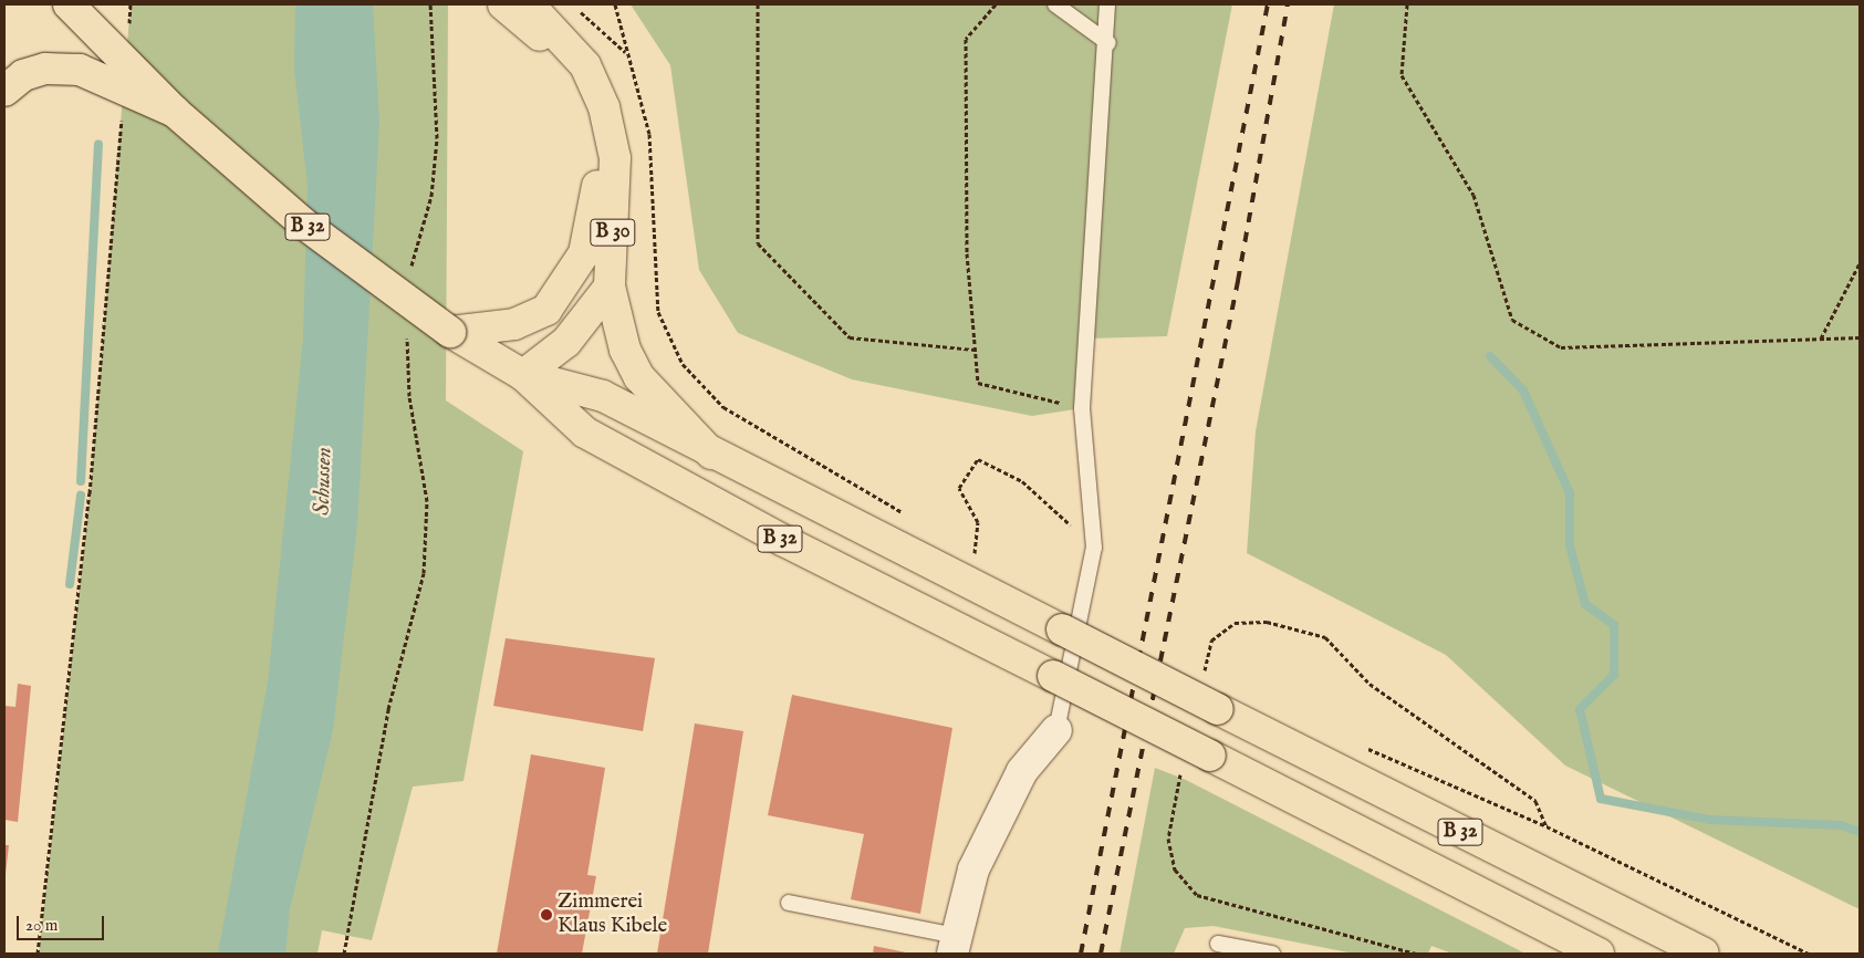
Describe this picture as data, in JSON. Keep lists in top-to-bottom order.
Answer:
{
  "streets": {
    "main road": ["B 32", "B 30"]
  },
  "crossings": [
    ["B 32", "B 30"]
  ],
  "water": ["Schussen"],
  "places": ["Zimmerei Klaus Kibele"],
  "scale_bar": "20 m"
}
